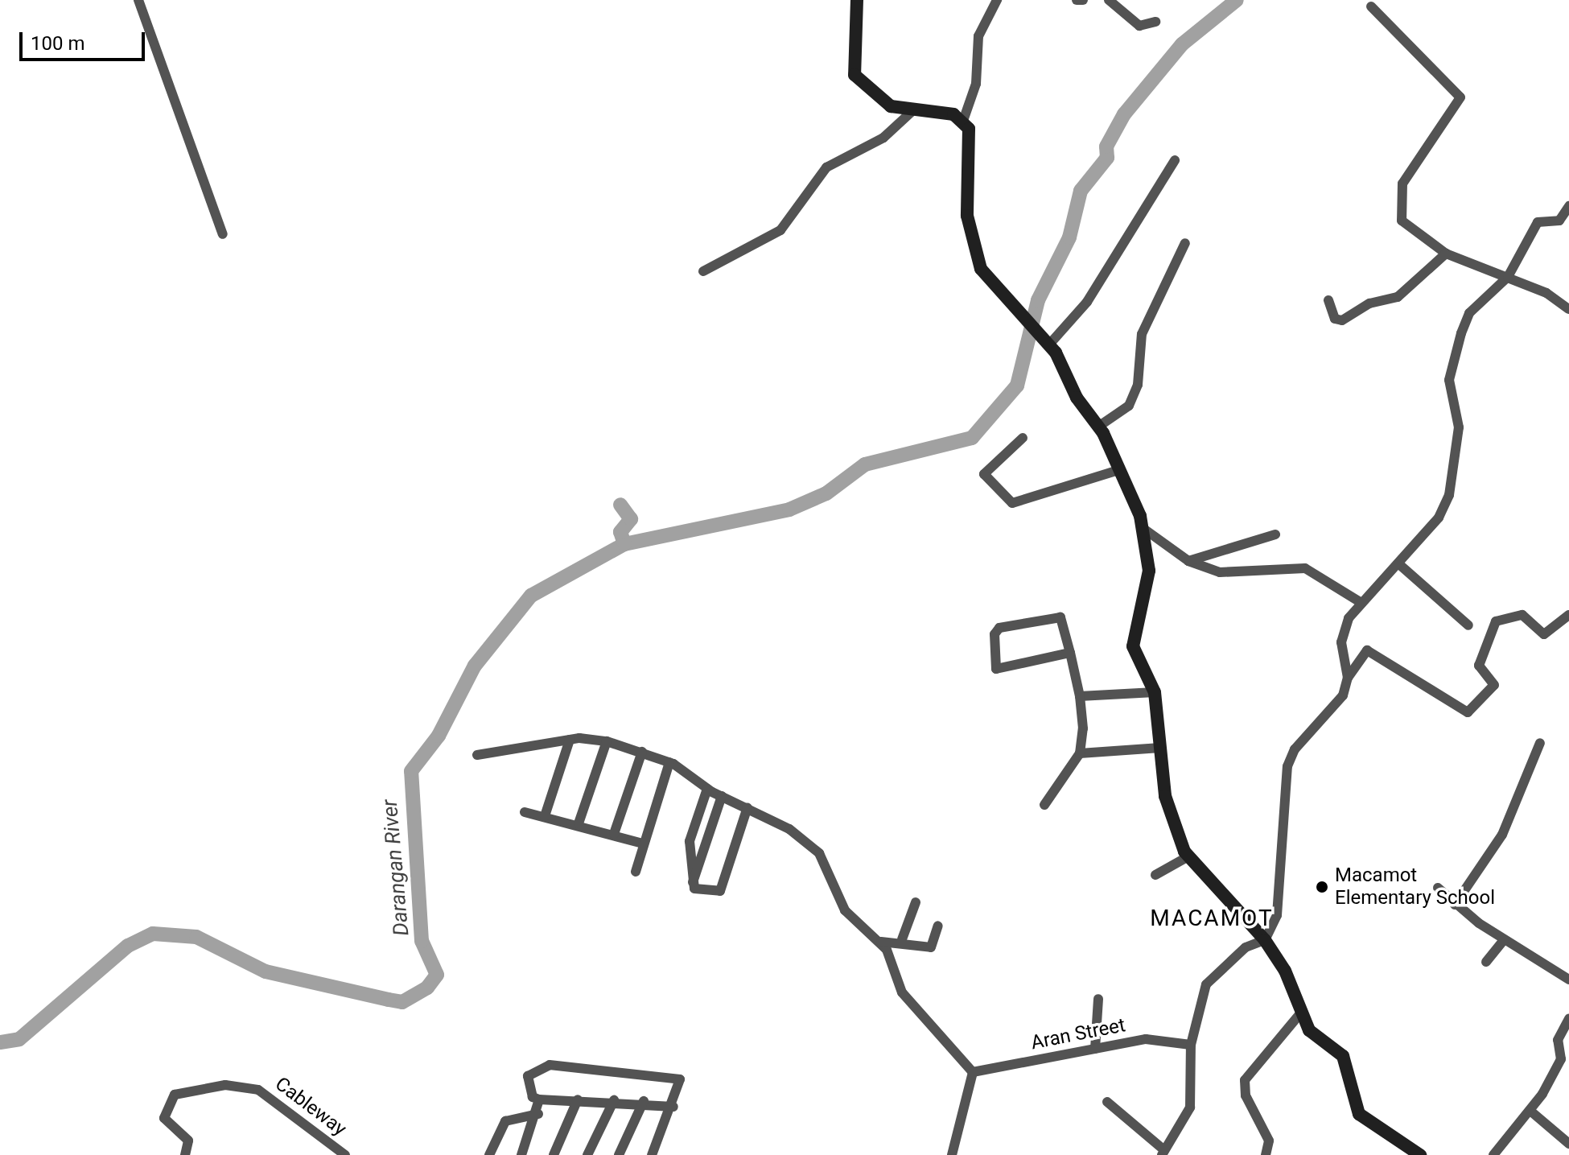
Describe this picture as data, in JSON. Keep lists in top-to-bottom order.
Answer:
{
  "streets": {
    "street": ["Aran Street", "Cableway"]
  },
  "districts": ["MACAMOT"],
  "water": ["Darangan River"],
  "places": ["Macamot Elementary School"],
  "scale_bar": "100 m"
}
